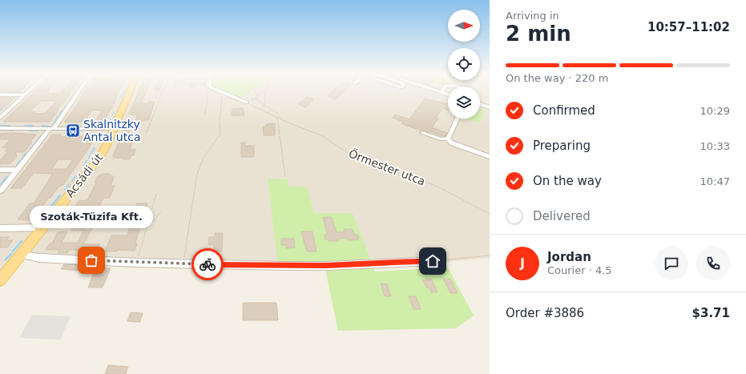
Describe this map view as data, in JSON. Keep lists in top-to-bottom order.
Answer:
{
  "streets": {
    "main road": ["Acsádi út"],
    "path": ["Őrmester utca"]
  },
  "places": {
    "bus stop": ["Skalnitzky Antal utca"],
    "other": ["Szoták-Tüzifa Kft."]
  },
  "north": "right",
  "page": {
    "heading": ["2 min", "Arriving in", "10:57–11:02"],
    "panel": [
      "Jordan",
      "Courier · 4.5",
      "Order #3886",
      "$3.71"
    ],
    "bar": "On the way · 220 m",
    "list": [
      ["Confirmed", "10:29"],
      ["Preparing", "10:33"],
      ["On the way", "10:47"],
      "Delivered"
    ],
    "bubble": "Szoták-Tüzifa Kft.",
    "round": "J"
  }
}
